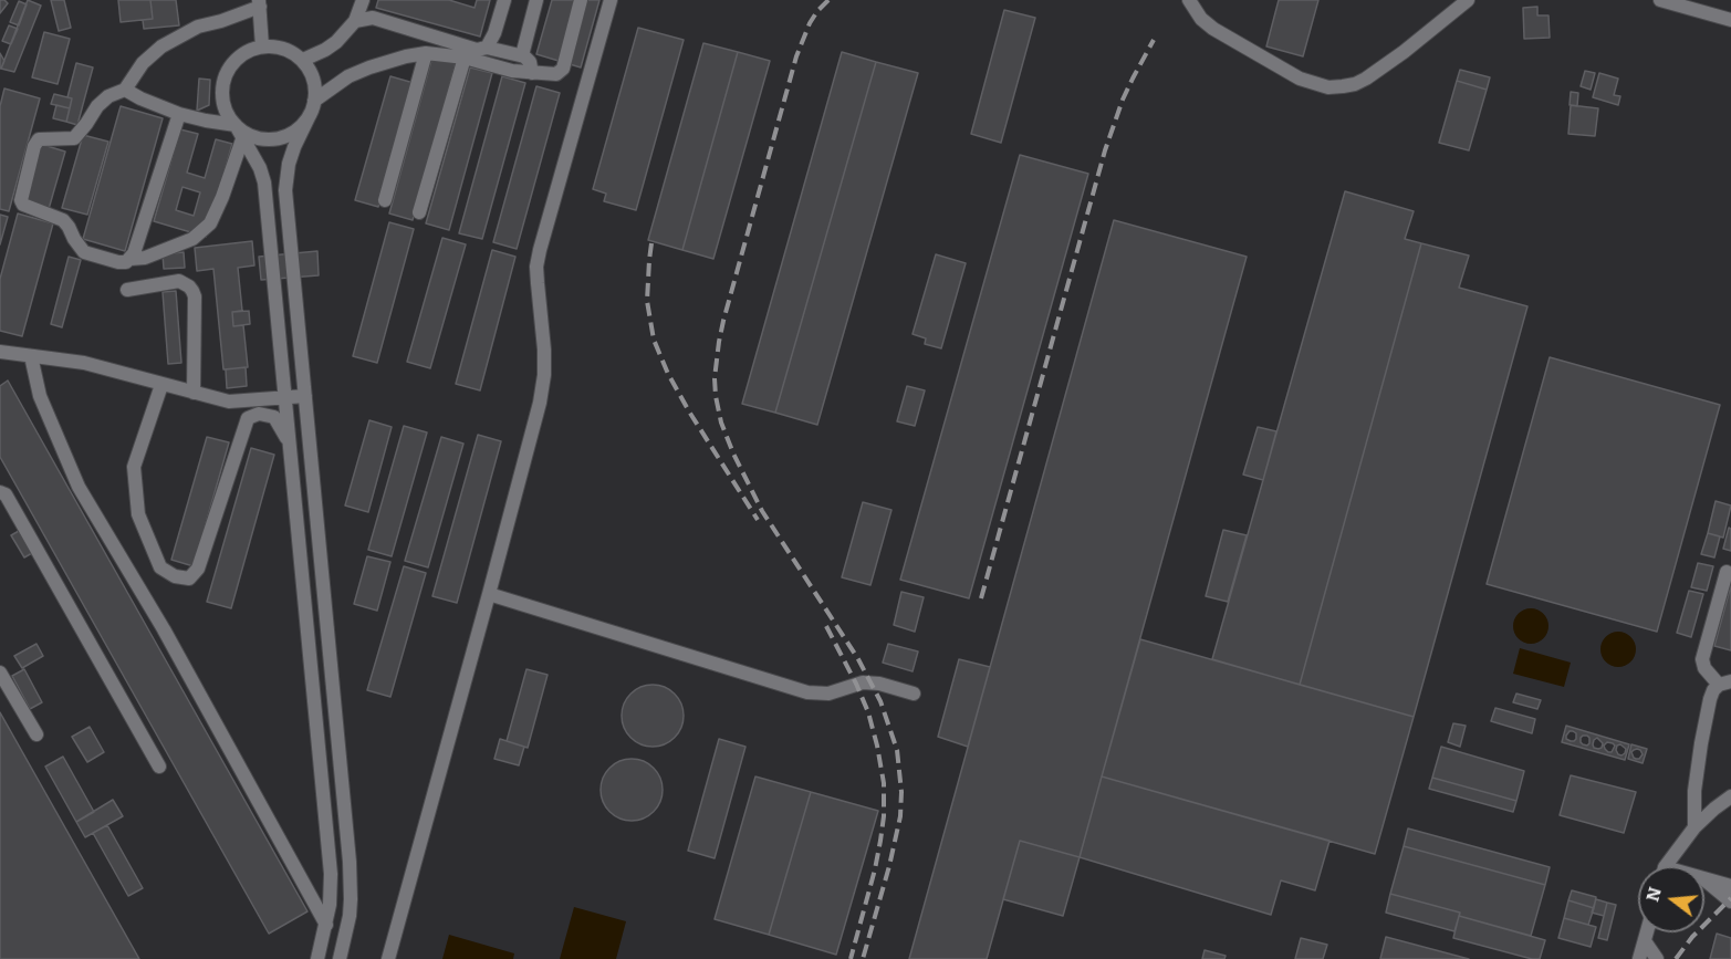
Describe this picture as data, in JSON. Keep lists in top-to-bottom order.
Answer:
{
  "north": "left"
}
